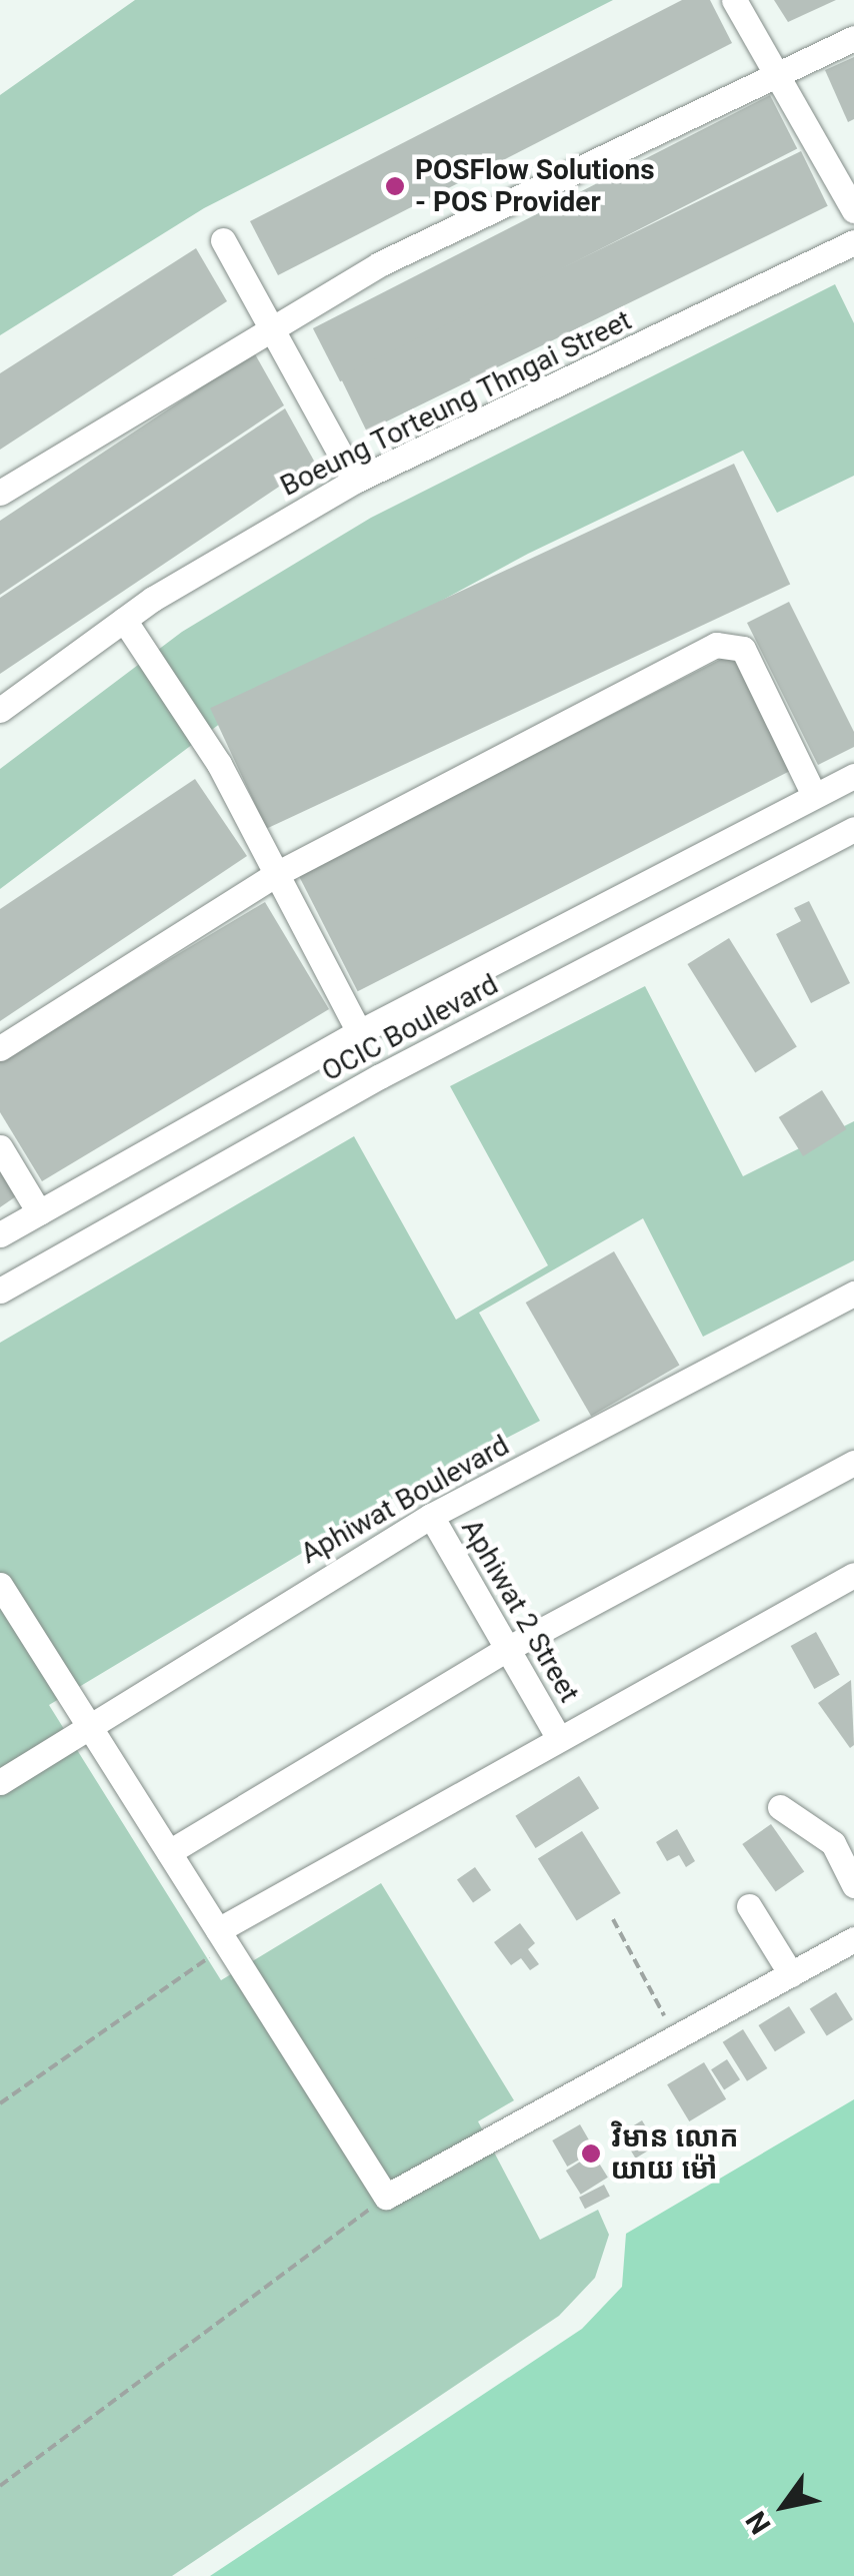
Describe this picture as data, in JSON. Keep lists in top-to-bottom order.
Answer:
{
  "streets": {
    "street": [
      "Boeung Torteung Thngai Street",
      "OCIC Boulevard",
      "Aphiwat Boulevard",
      "Aphiwat 2 Street"
    ]
  },
  "crossings": [
    ["Aphiwat Boulevard", "Aphiwat 2 Street"]
  ],
  "places": ["POSFlow Solutions - POS Provider", "វិមាន លោក យាយ ម៉ៅ"],
  "north": "bottom left"
}
